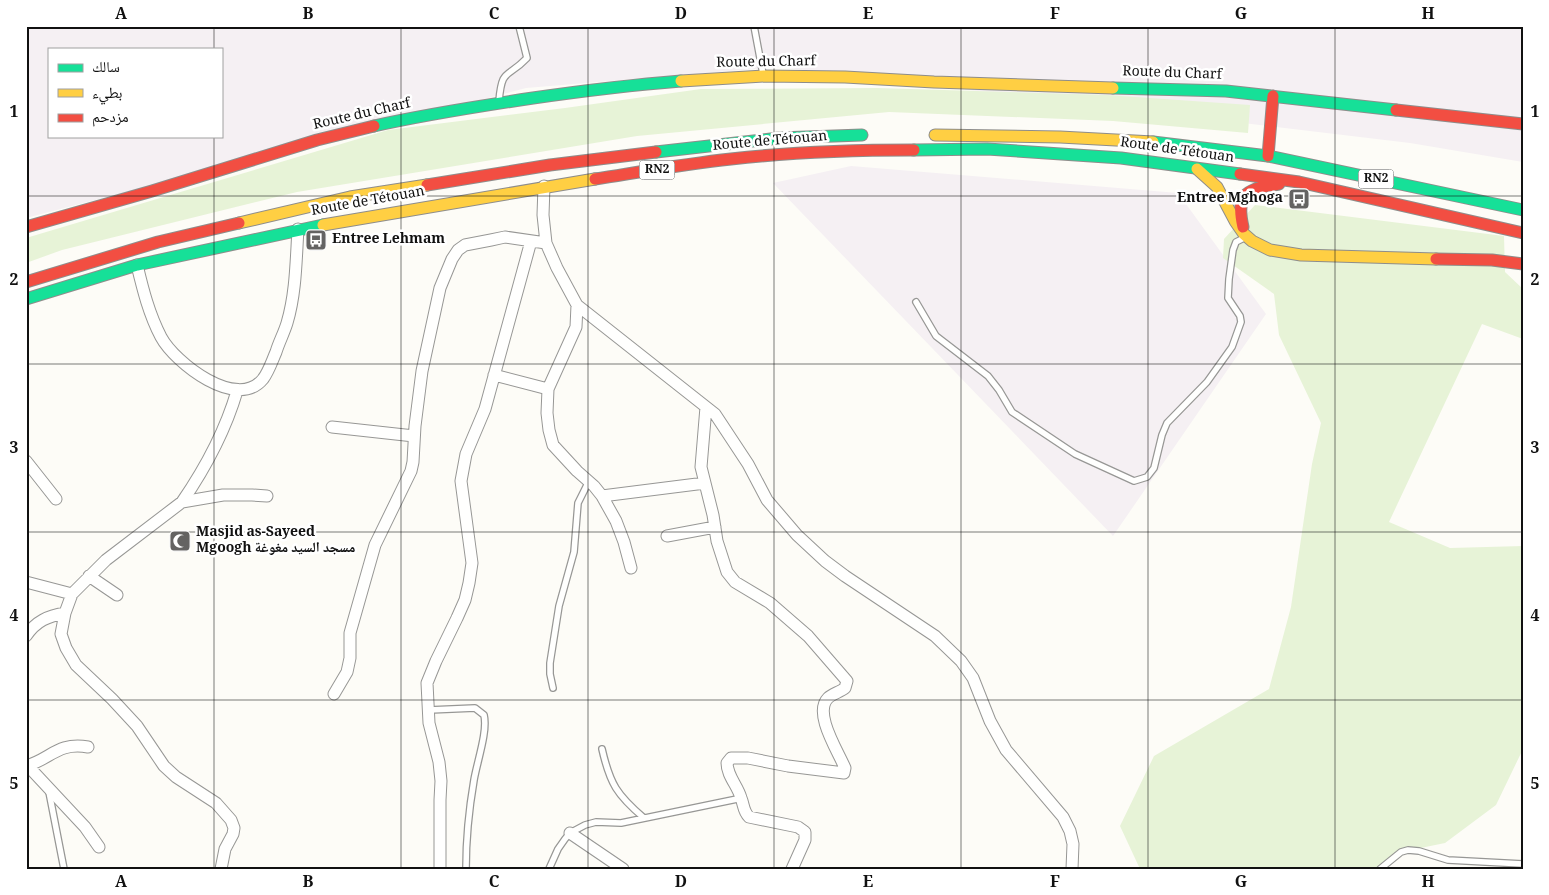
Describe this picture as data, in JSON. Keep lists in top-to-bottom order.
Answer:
{
  "streets": {
    "main road": ["Route du Charf", "Route de Tétouan", "RN2"]
  },
  "places": {
    "bus stop": ["Entree Mghoga", "Entree Lehmam"],
    "mosque": ["Masjid as-Sayeed Mgoogh مسجد السيد مغوغة"]
  },
  "legend": ["سالك", "بطيء", "مزدحم"],
  "grid": {
    "columns": [
      "A",
      "B",
      "C",
      "D",
      "E",
      "F",
      "G",
      "H"
    ],
    "rows": [
      "1",
      "2",
      "3",
      "4",
      "5"
    ]
  }
}
